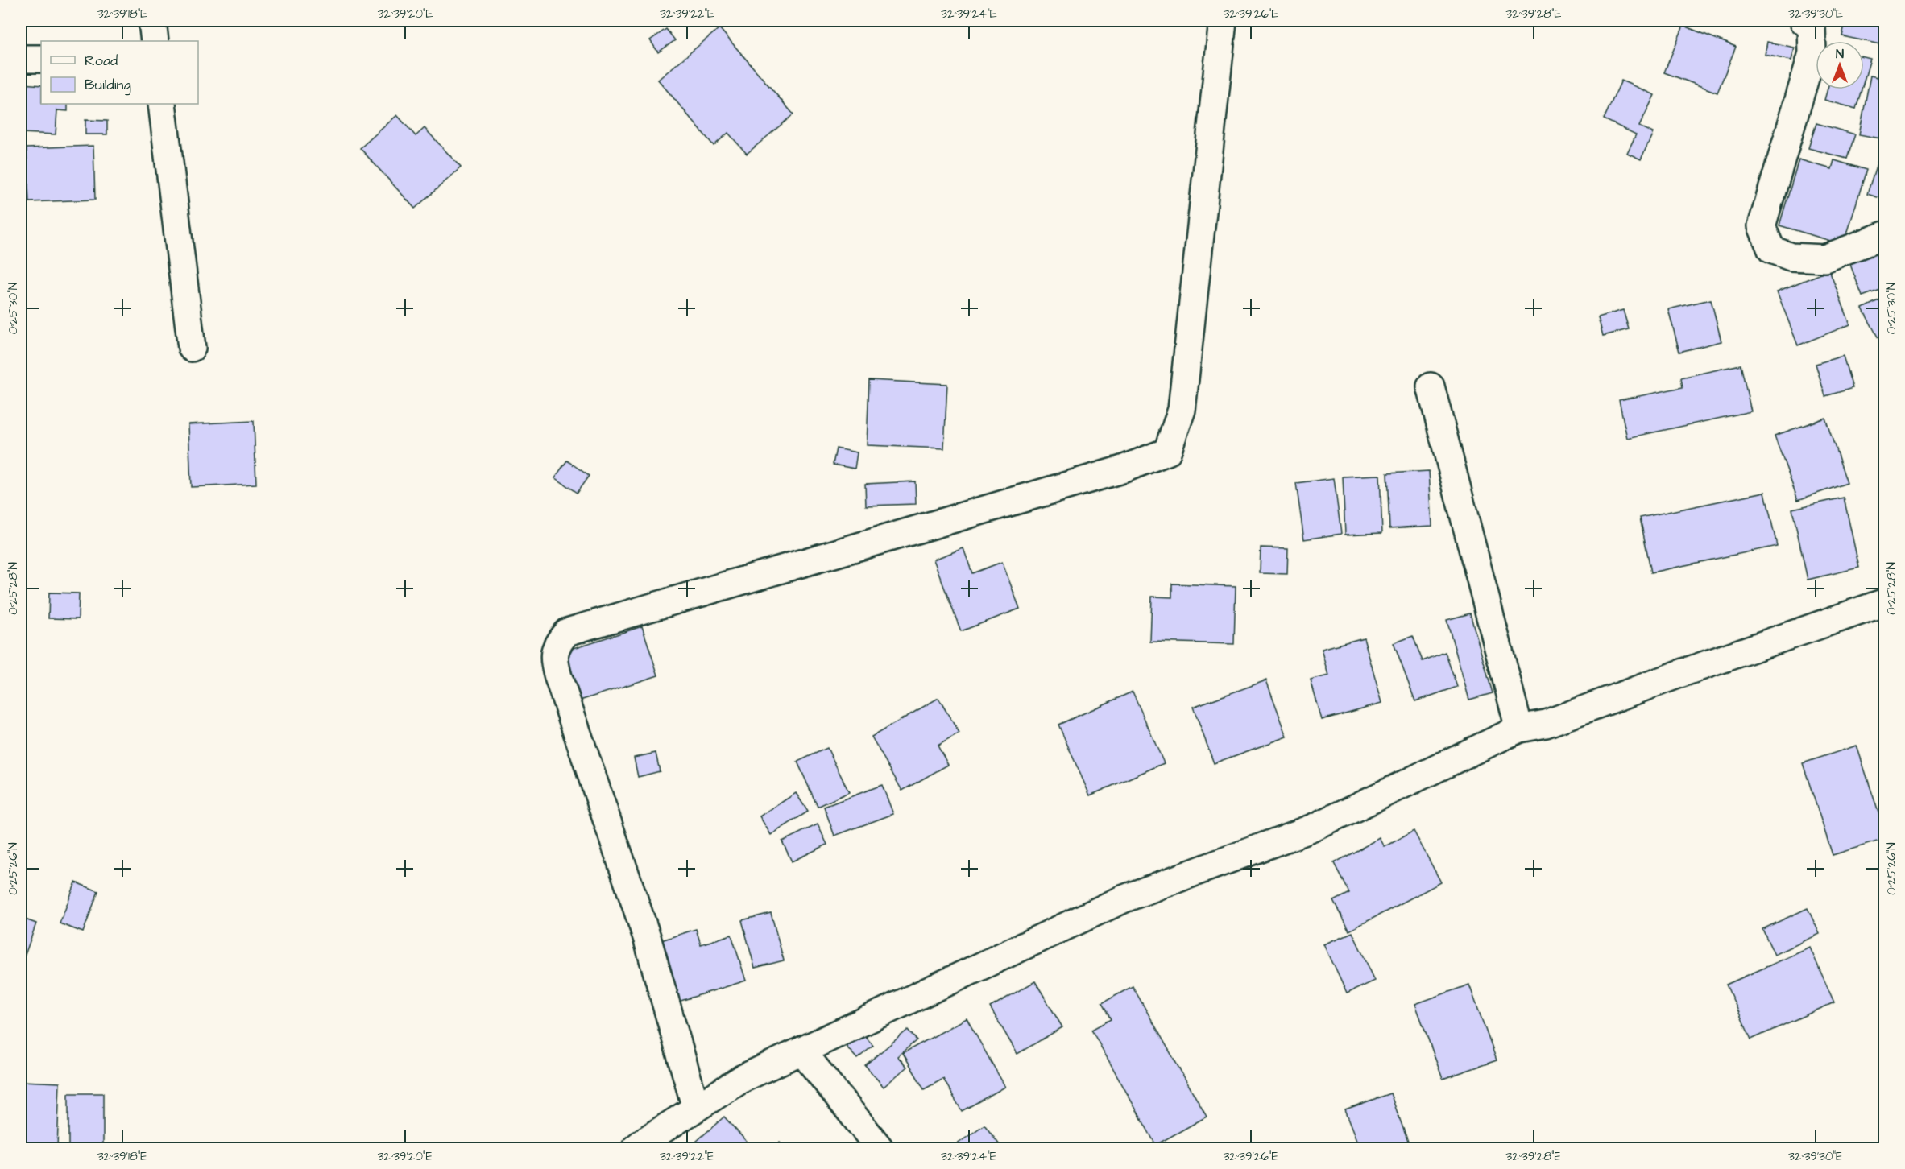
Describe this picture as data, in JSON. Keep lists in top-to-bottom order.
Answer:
{
  "legend": ["Road", "Building"],
  "north": "top",
  "coordinates": [
    "32°39'18\"E",
    "32°39'20\"E",
    "32°39'22\"E",
    "32°39'24\"E",
    "32°39'26\"E",
    "32°39'28\"E",
    "32°39'30\"E",
    "0°25'30\"N",
    "0°25'28\"N",
    "0°25'26\"N"
  ]
}
